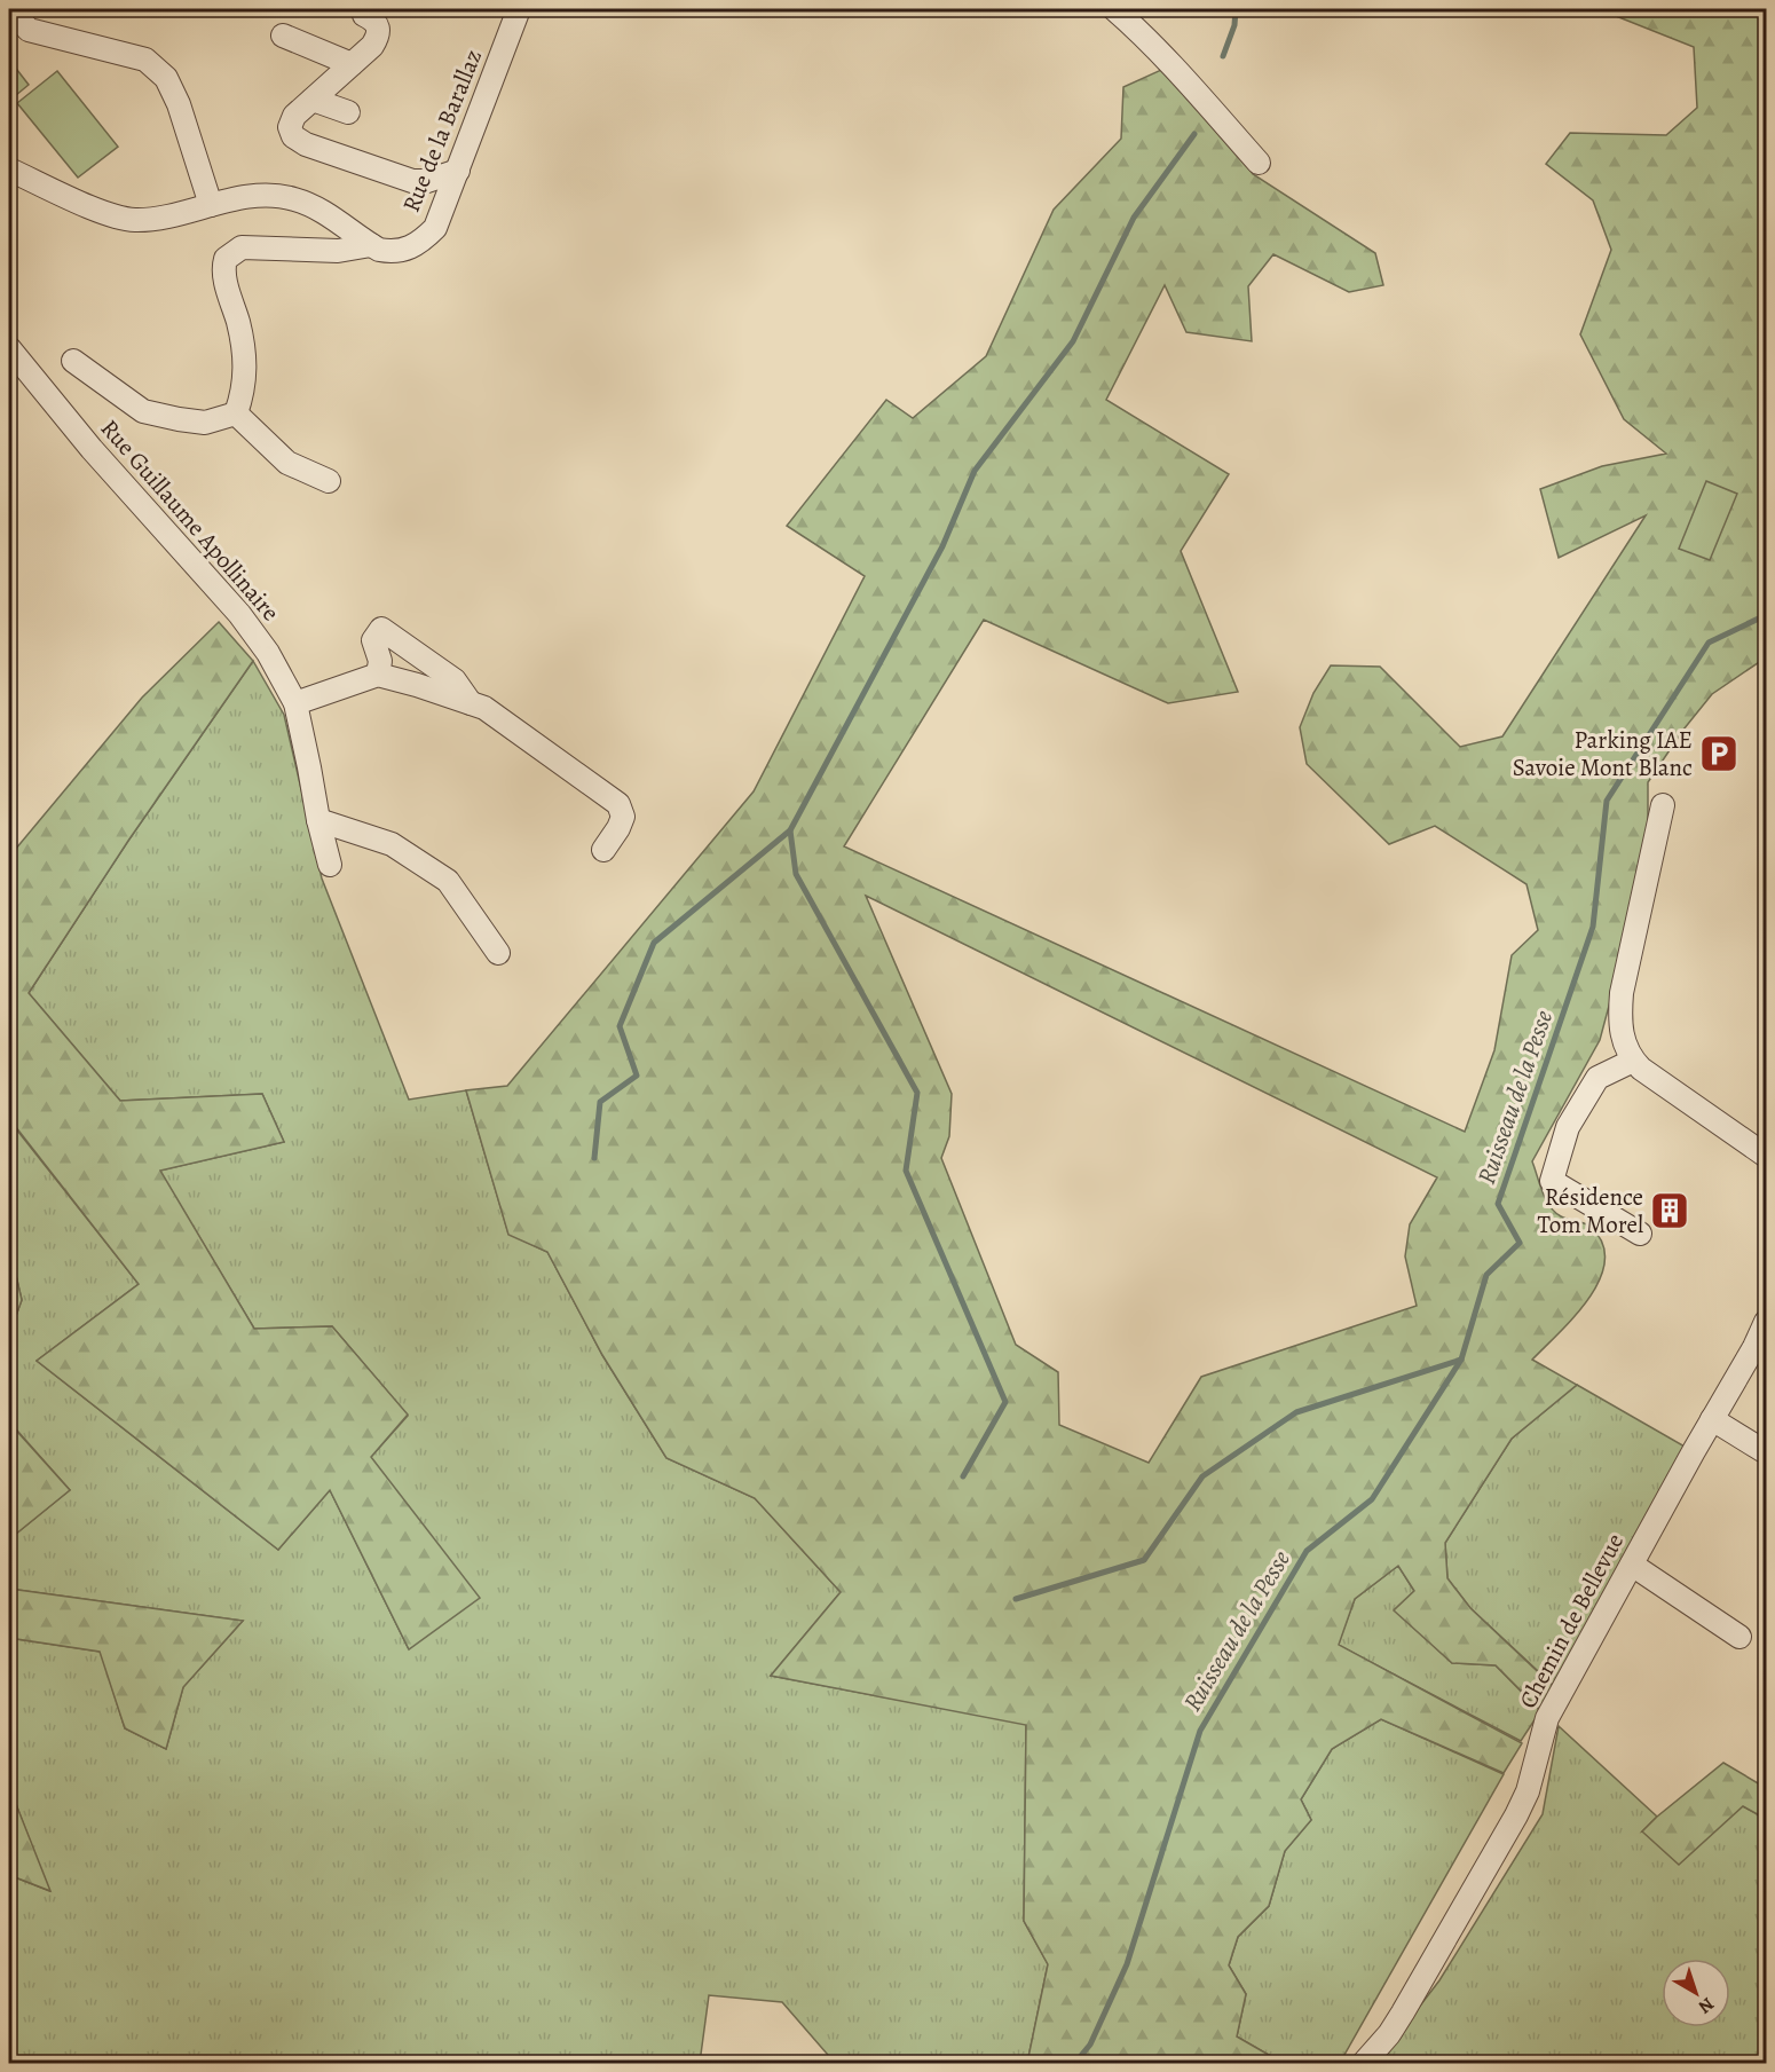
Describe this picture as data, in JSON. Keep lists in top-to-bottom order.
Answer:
{
  "streets": {
    "street": ["Rue de la Barallaz", "Rue Guillaume Apollinaire", "Chemin de Bellevue"]
  },
  "water": ["Ruisseau de la Pesse"],
  "places": {
    "parking": ["Parking IAE Savoie Mont Blanc"],
    "building": ["Résidence Tom Morel"]
  },
  "north": "bottom right"
}
